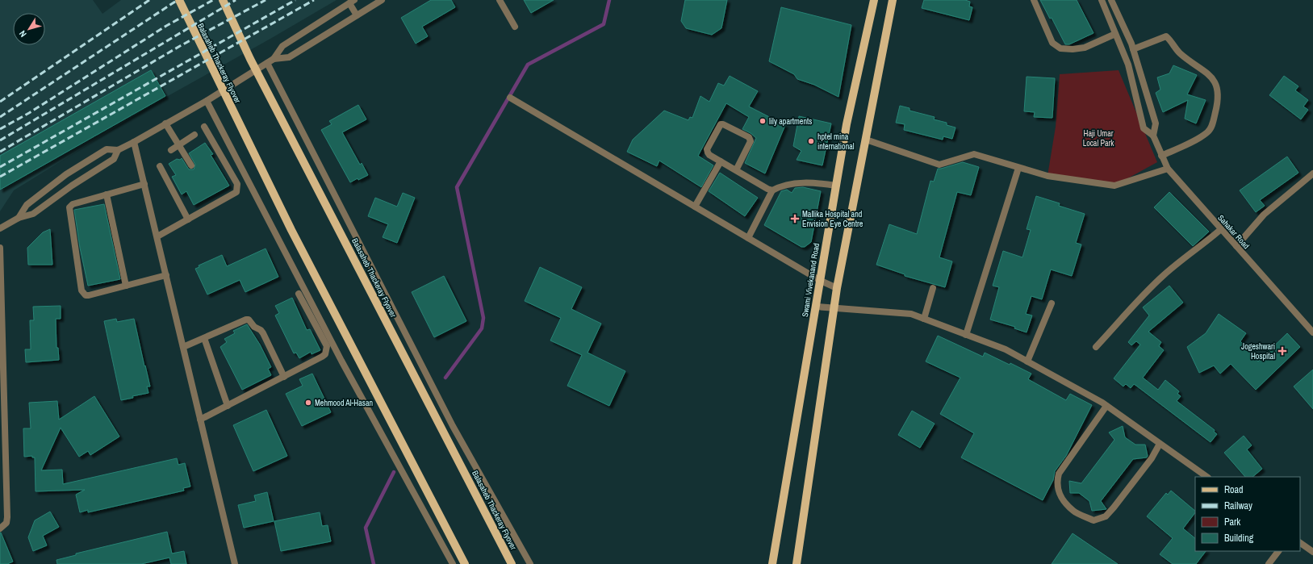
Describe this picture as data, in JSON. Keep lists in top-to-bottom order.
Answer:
{
  "streets": {
    "main road": ["Balasaheb Thackeray Flyover", "Swami Vivekanand Road"],
    "street": ["Sahakar Road"]
  },
  "parks": ["Haji Umar Local Park"],
  "places": {
    "other": ["lily apartments", "hptel mina international", "Mehmood Al-Hasan"],
    "health": ["Mallika Hospital and Envision Eye Centre", "Jogeshwari Hospital"]
  },
  "legend": [
    "Road",
    "Railway",
    "Park",
    "Building"
  ],
  "north": "bottom left"
}
